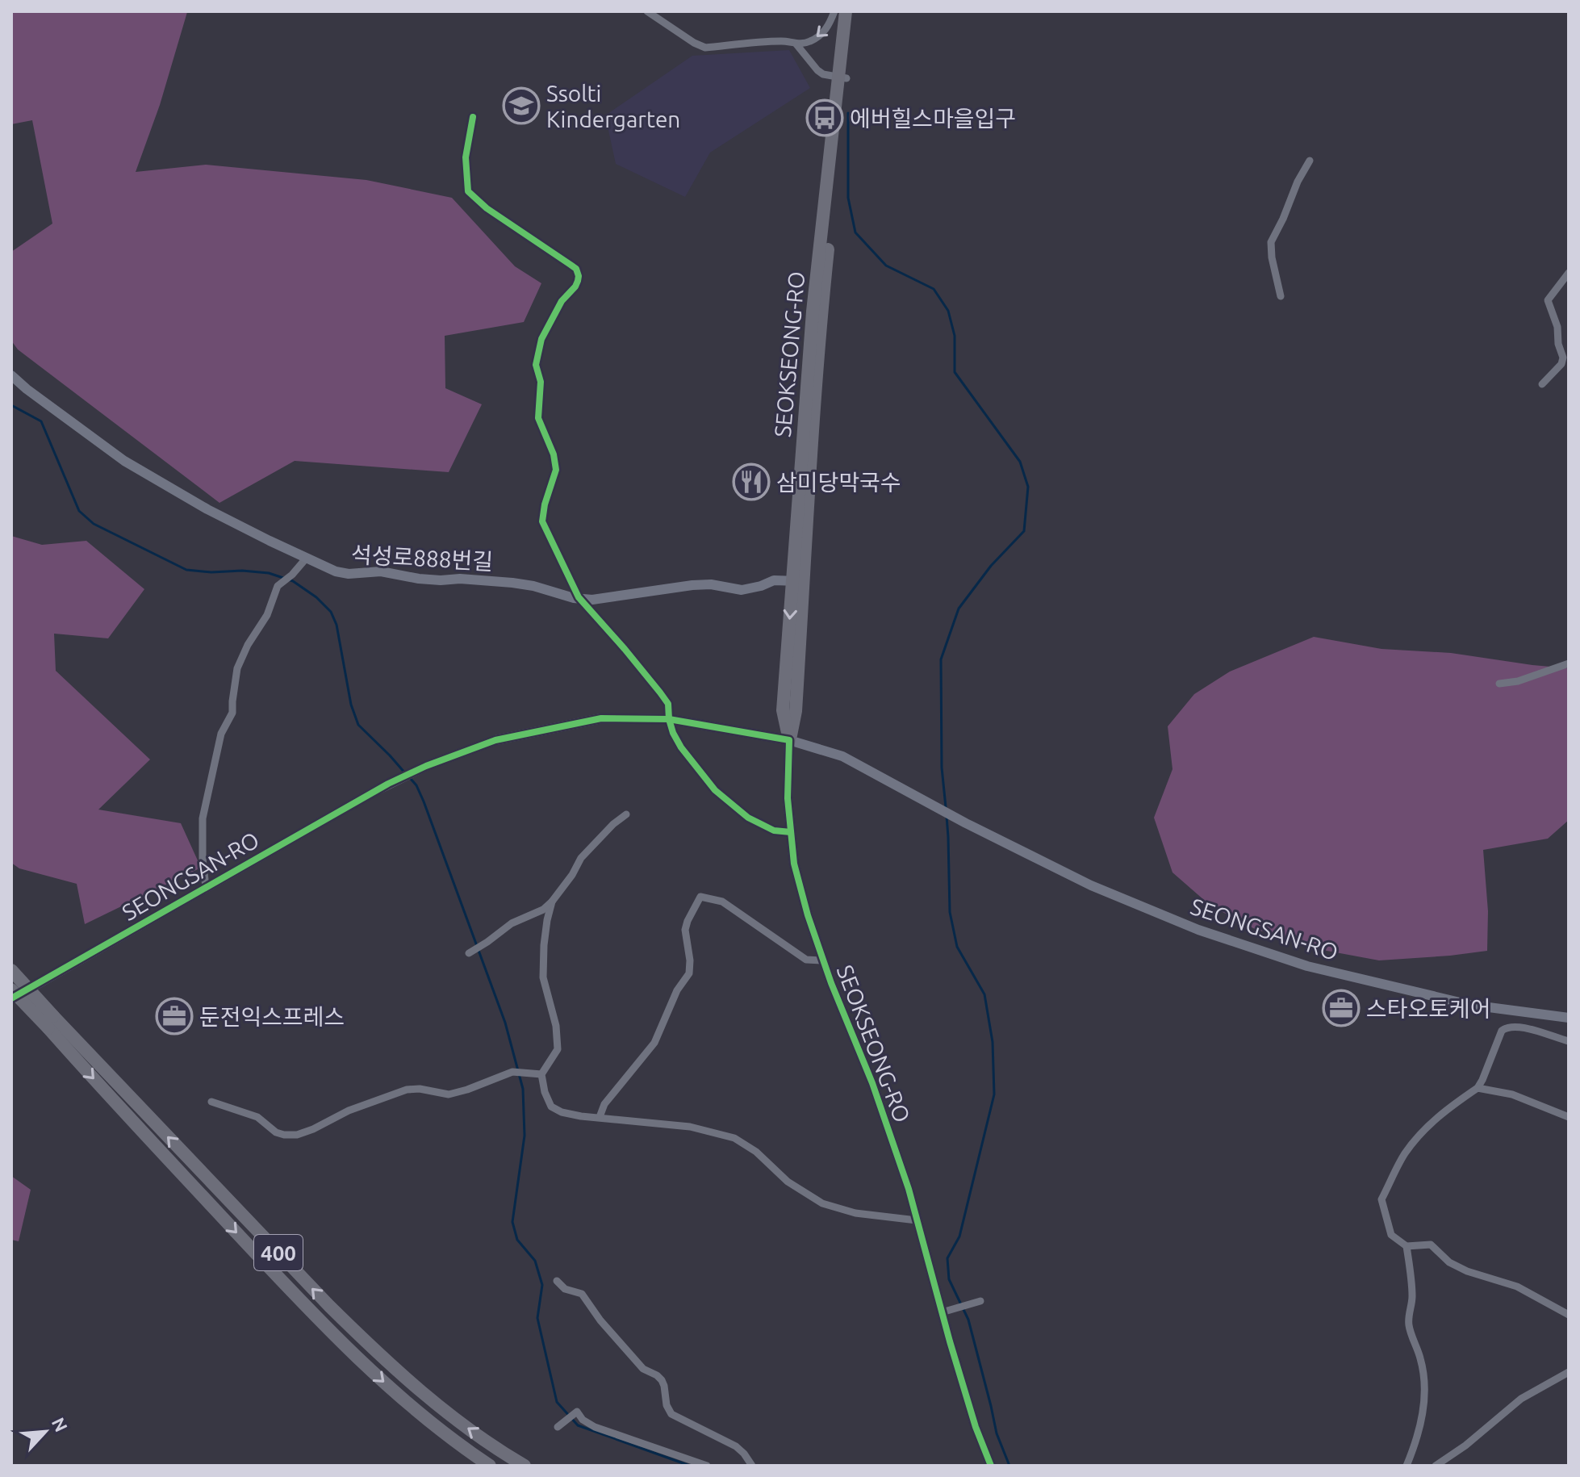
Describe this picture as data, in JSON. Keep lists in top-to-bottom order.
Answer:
{
  "streets": {
    "highway": ["SEOKSEONG-RO", "400"],
    "main road": ["석성로888번길", "SEONGSAN-RO"]
  },
  "crossings": [
    ["SEOKSEONG-RO", "석성로888번길"],
    ["SEOKSEONG-RO", "SEONGSAN-RO"]
  ],
  "places": {
    "school or university": ["Ssolti Kindergarten"],
    "bus stop": ["에버힐스마을입구"],
    "restaurant": ["삼미당막국수"],
    "office": ["스타오토케어", "둔전익스프레스"]
  },
  "north": "top right"
}
